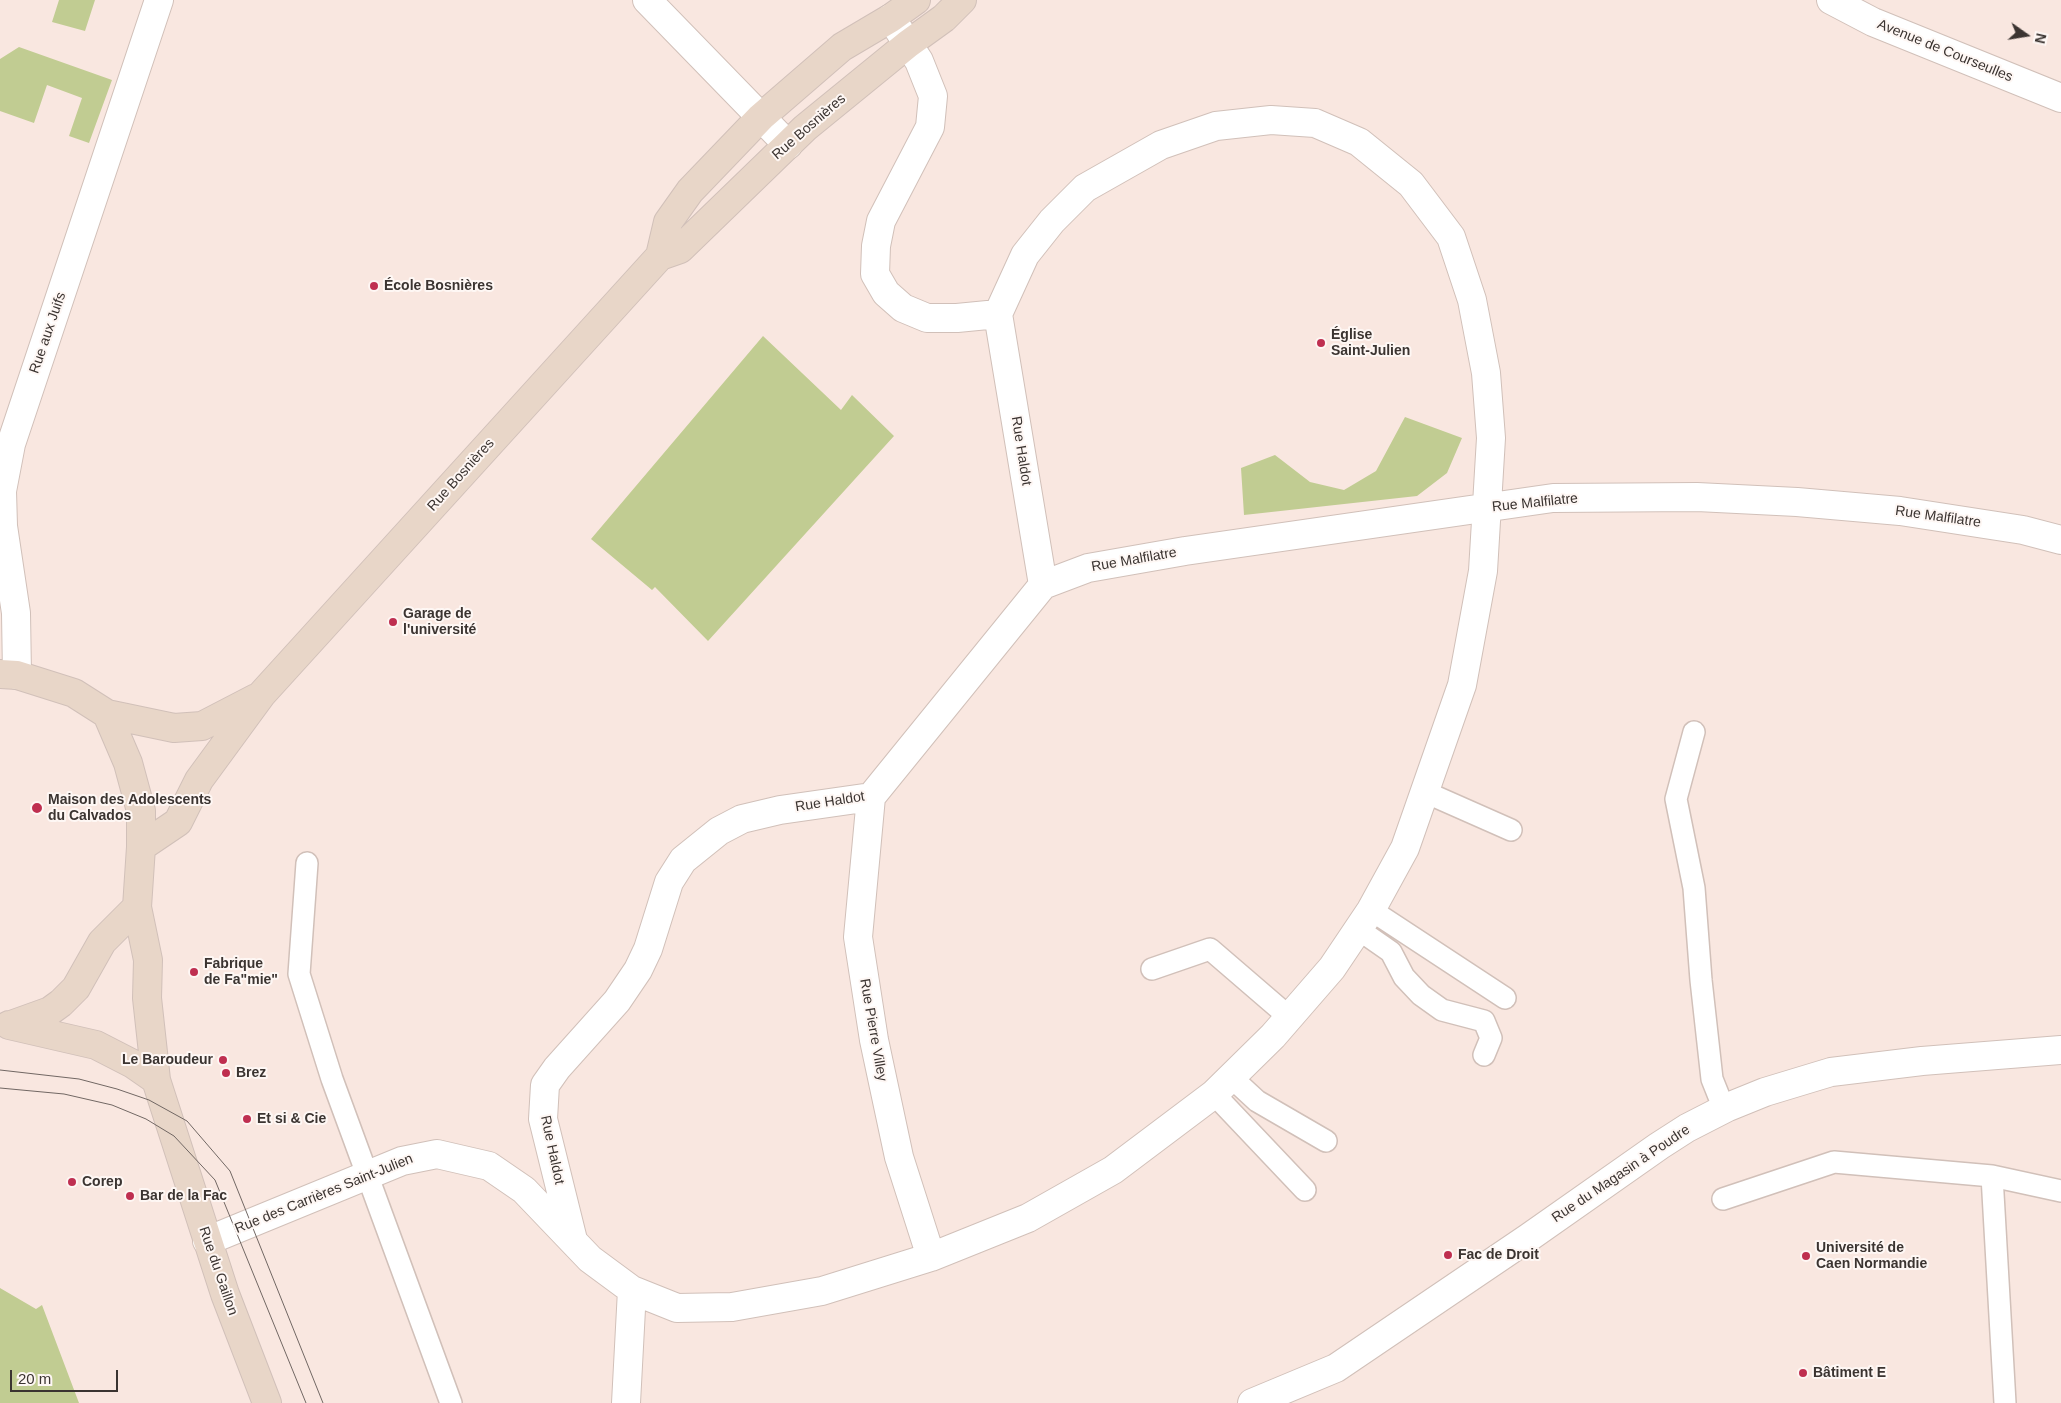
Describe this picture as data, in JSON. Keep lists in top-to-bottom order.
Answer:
{
  "streets": {
    "main road": ["Rue Bosnières", "Rue du Gaillon"],
    "street": [
      "Avenue de Courseulles",
      "Rue aux Juifs",
      "Rue Haldot",
      "Rue Malfilatre",
      "Rue Pierre Villey",
      "Rue du Magasin à Poudre",
      "Rue des Carrières Saint-Julien"
    ]
  },
  "crossings": [
    ["Rue Bosnières", "Rue du Gaillon"],
    ["Rue Haldot", "Rue Malfilatre"],
    ["Rue Haldot", "Rue Pierre Villey"],
    ["Rue Haldot", "Rue des Carrières Saint-Julien"],
    ["Rue Malfilatre", "Rue des Carrières Saint-Julien"],
    ["Rue Pierre Villey", "Rue des Carrières Saint-Julien"],
    ["Rue des Carrières Saint-Julien", "Rue du Gaillon"]
  ],
  "places": [
    "École Bosnières",
    "Église Saint-Julien",
    "Garage de l'université",
    "Maison des Adolescents du Calvados",
    "Fabrique de Fa\"mie\"",
    "Le Baroudeur",
    "Brez",
    "Et si & Cie",
    "Corep",
    "Bar de la Fac",
    "Fac de Droit",
    "Université de Caen Normandie",
    "Bâtiment E"
  ],
  "scale_bar": "20 m",
  "north": "right"
}
